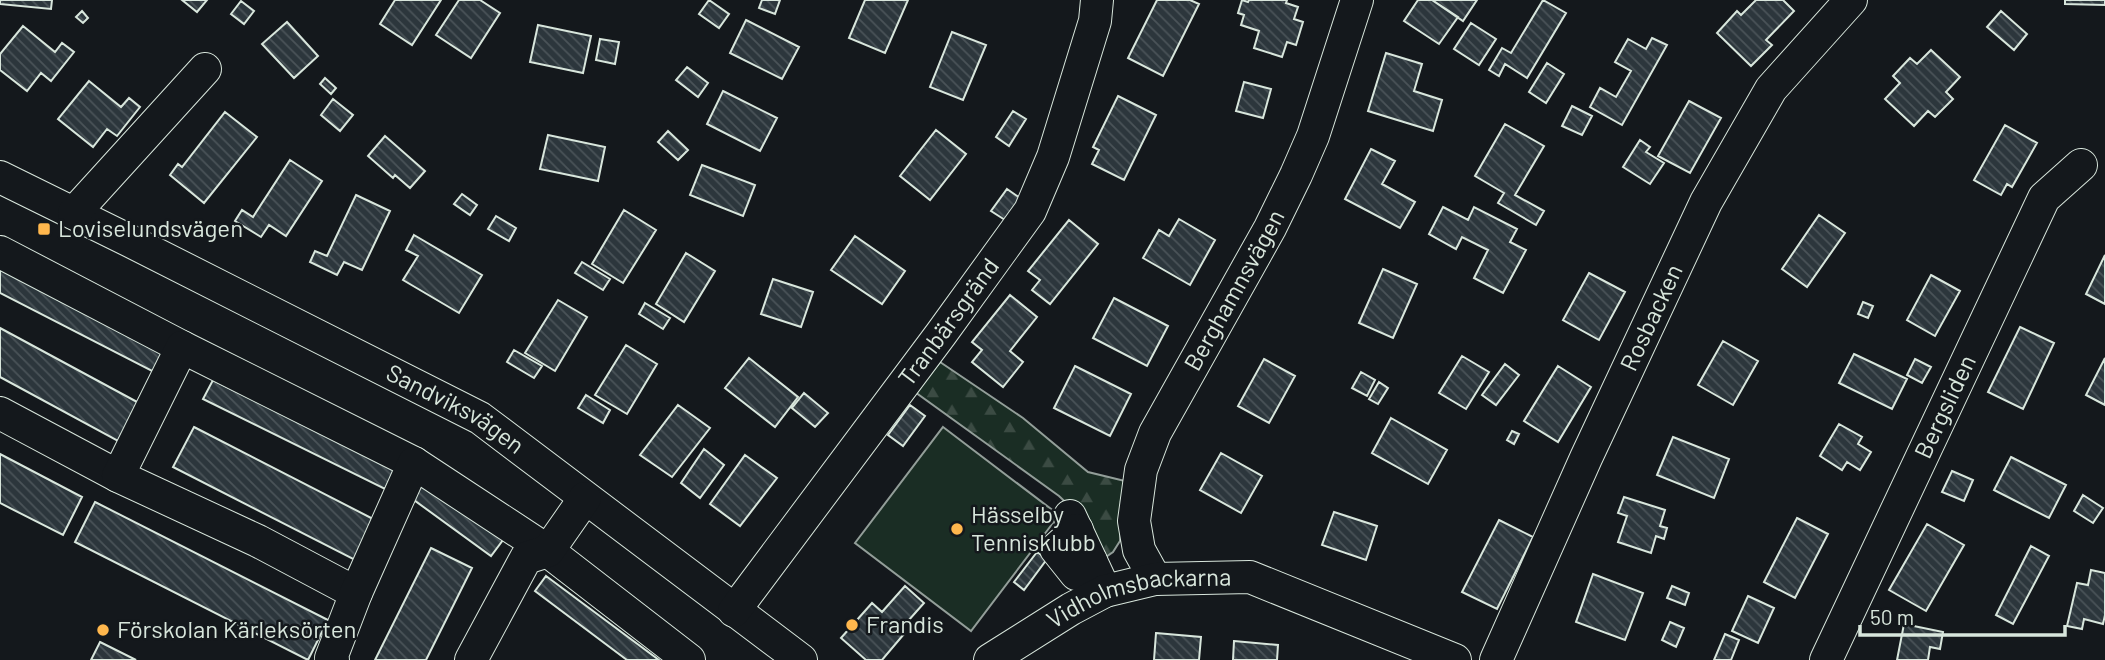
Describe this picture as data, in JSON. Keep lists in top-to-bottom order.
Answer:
{
  "streets": {
    "street": [
      "Berghamnsvägen",
      "Rosbacken",
      "Tranbärsgränd",
      "Bergsliden",
      "Sandviksvägen",
      "Vidholmsbackarna"
    ]
  },
  "crossings": [
    ["Berghamnsvägen", "Vidholmsbackarna"],
    ["Tranbärsgränd", "Sandviksvägen"]
  ],
  "places": {
    "transit": ["Loviselundsvägen"],
    "other": ["Hässelby Tennisklubb", "Frandis", "Förskolan Kärleksörten"]
  },
  "scale_bar": "50 m"
}
